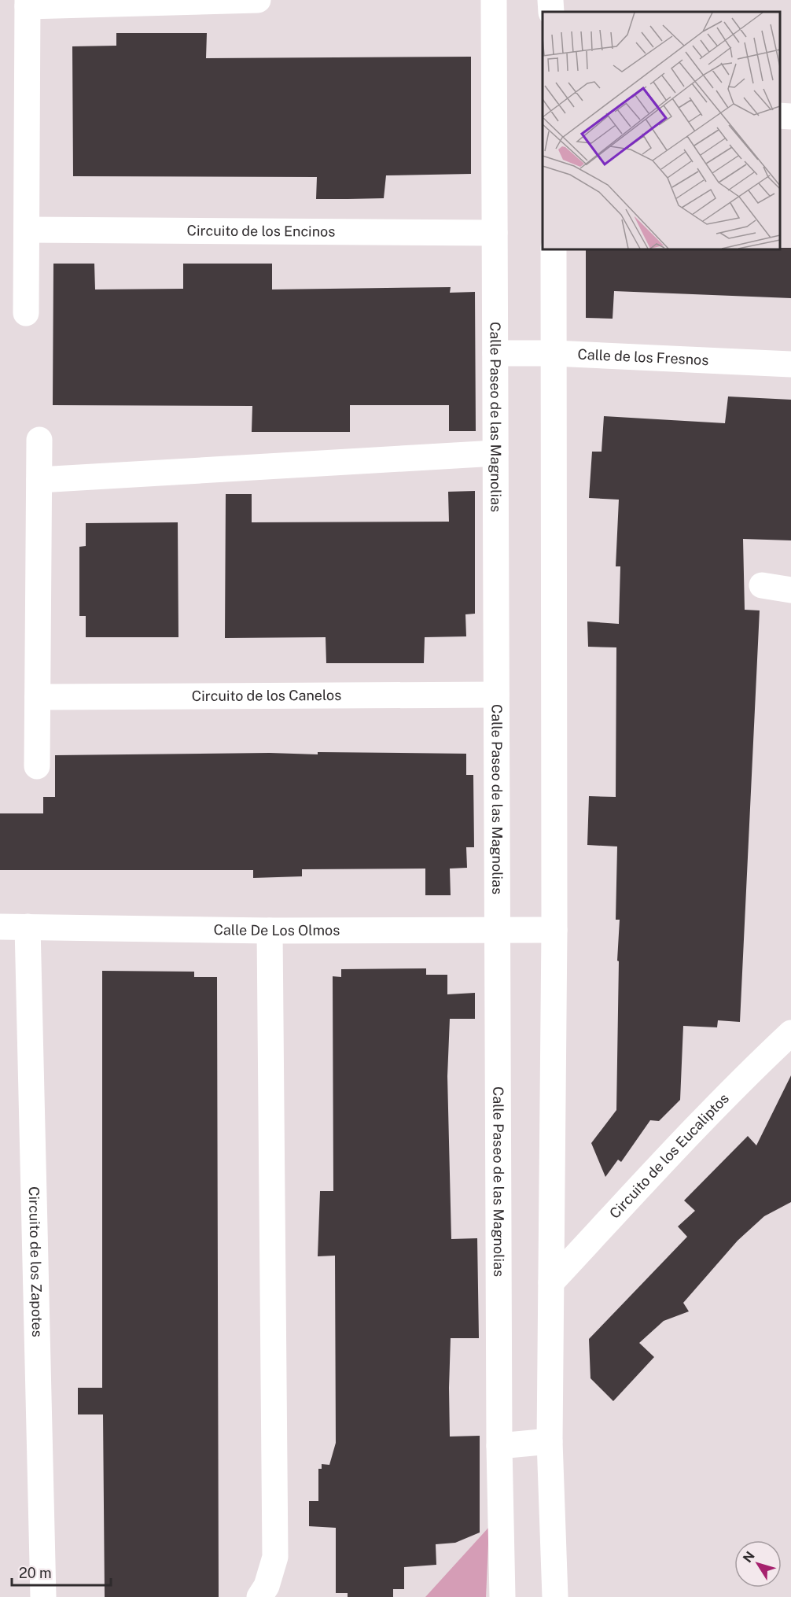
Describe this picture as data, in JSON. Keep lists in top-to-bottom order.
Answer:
{
  "streets": {
    "street": [
      "Circuito de los Encinos",
      "Calle de los Fresnos",
      "Calle Paseo de las Magnolias",
      "Circuito de los Canelos",
      "Calle De Los Olmos",
      "Circuito de los Eucaliptos",
      "Circuito de los Zapotes"
    ]
  },
  "crossings": [
    ["Circuito de los Encinos", "Calle Paseo de las Magnolias"],
    ["Calle de los Fresnos", "Calle Paseo de las Magnolias"],
    ["Calle Paseo de las Magnolias", "Circuito de los Canelos"],
    ["Calle Paseo de las Magnolias", "Calle De Los Olmos"],
    ["Calle De Los Olmos", "Circuito de los Zapotes"]
  ],
  "scale_bar": "20 m",
  "north": "top left"
}
